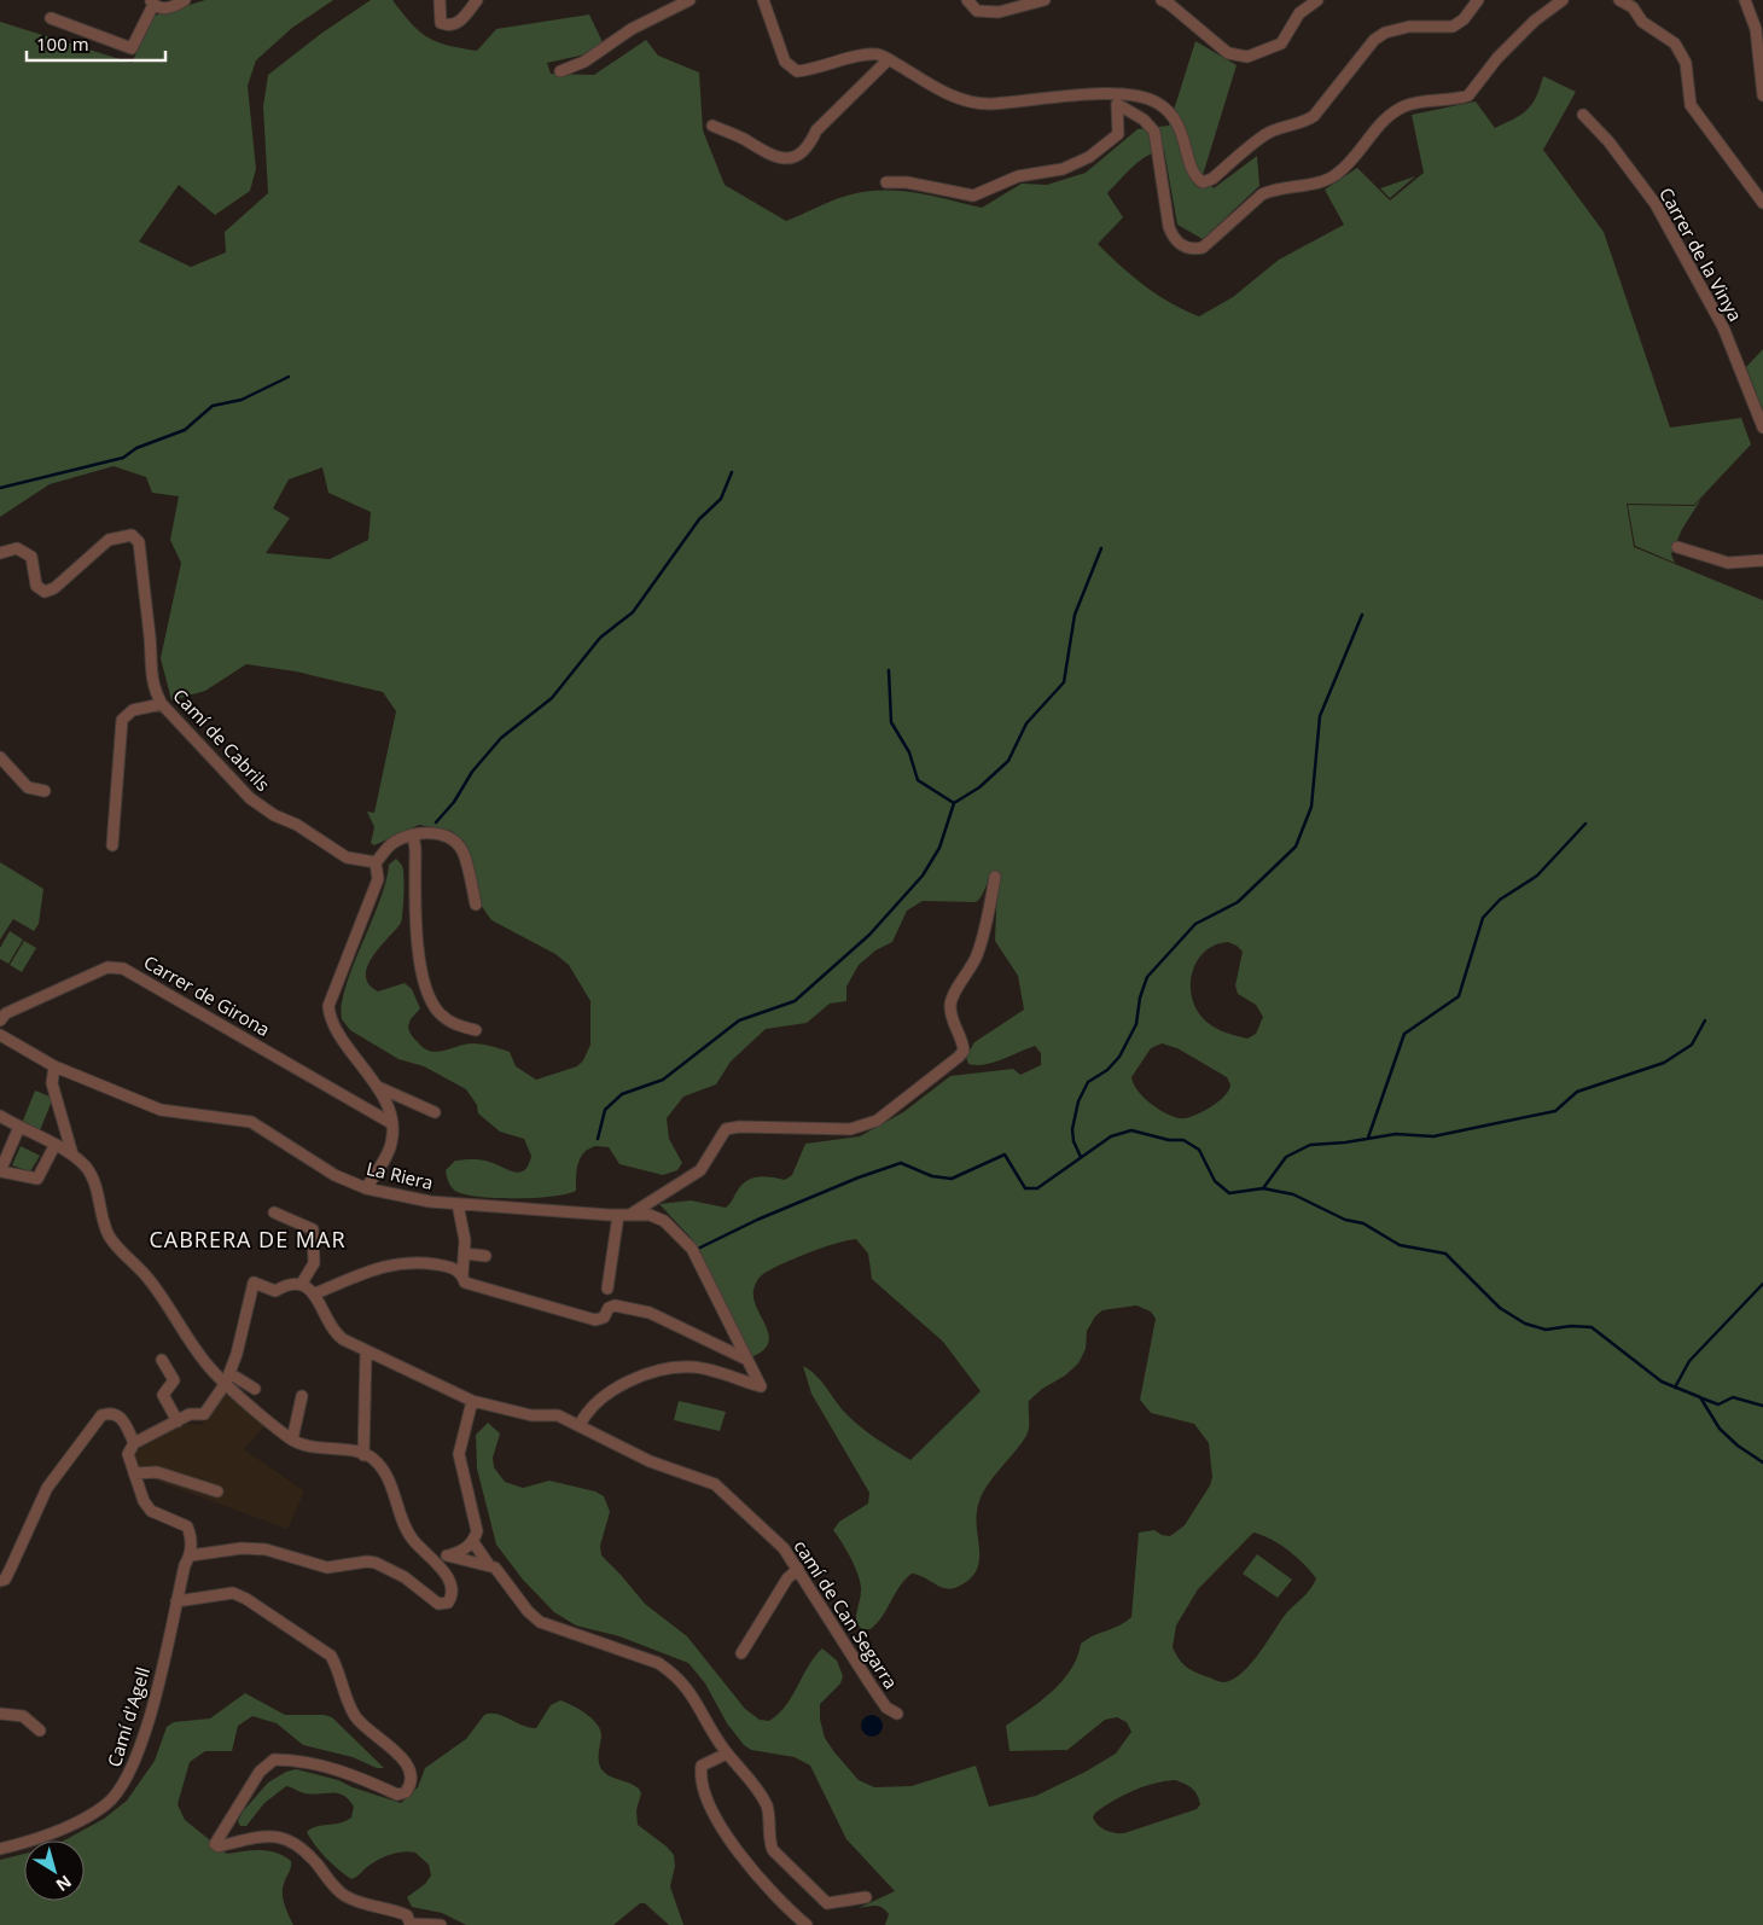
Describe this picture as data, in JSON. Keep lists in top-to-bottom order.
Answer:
{
  "streets": {
    "street": [
      "Carrer de la Vinya",
      "Camí de Cabrils",
      "Carrer de Girona",
      "La Riera",
      "camí de Can Segarra",
      "Camí d'Agell"
    ]
  },
  "crossings": [
    ["La Riera", "camí de Can Segarra"]
  ],
  "districts": ["CABRERA DE MAR"],
  "scale_bar": "100 m",
  "north": "bottom right"
}
